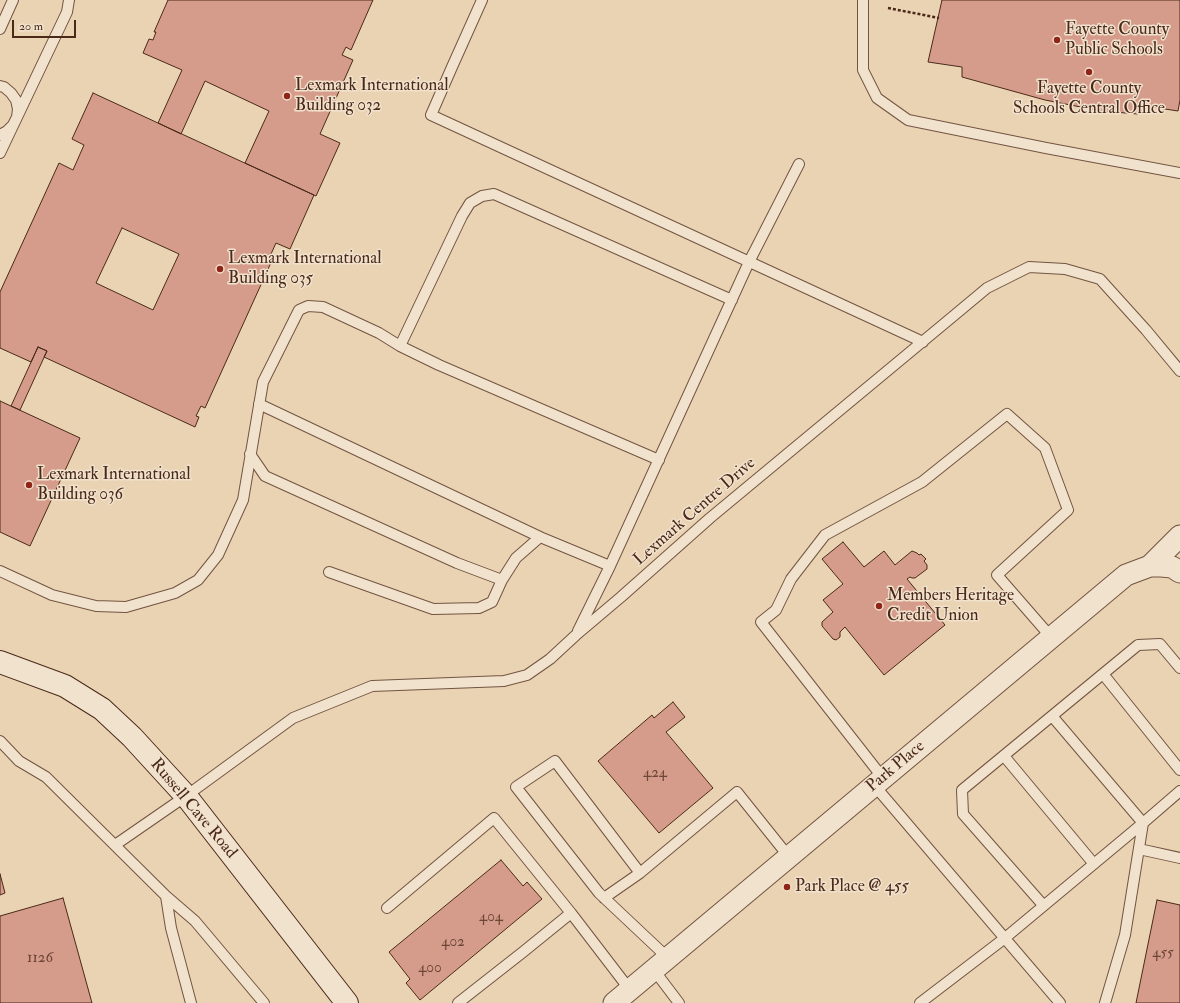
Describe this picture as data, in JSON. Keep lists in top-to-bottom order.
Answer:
{
  "streets": {
    "street": ["Park Place", "Russell Cave Road"],
    "lane": ["Lexmark Centre Drive"]
  },
  "crossings": [
    ["Lexmark Centre Drive", "Russell Cave Road"]
  ],
  "places": [
    "Fayette County Public Schools",
    "Fayette County Schools Central Office",
    "Lexmark International Building 032",
    "Lexmark International Building 035",
    "Lexmark International Building 036",
    "Members Heritage Credit Union",
    "Park Place @ 455"
  ],
  "house_numbers": [
    "424",
    "404",
    "402",
    "455",
    "1126",
    "400"
  ],
  "scale_bar": "20 m"
}
